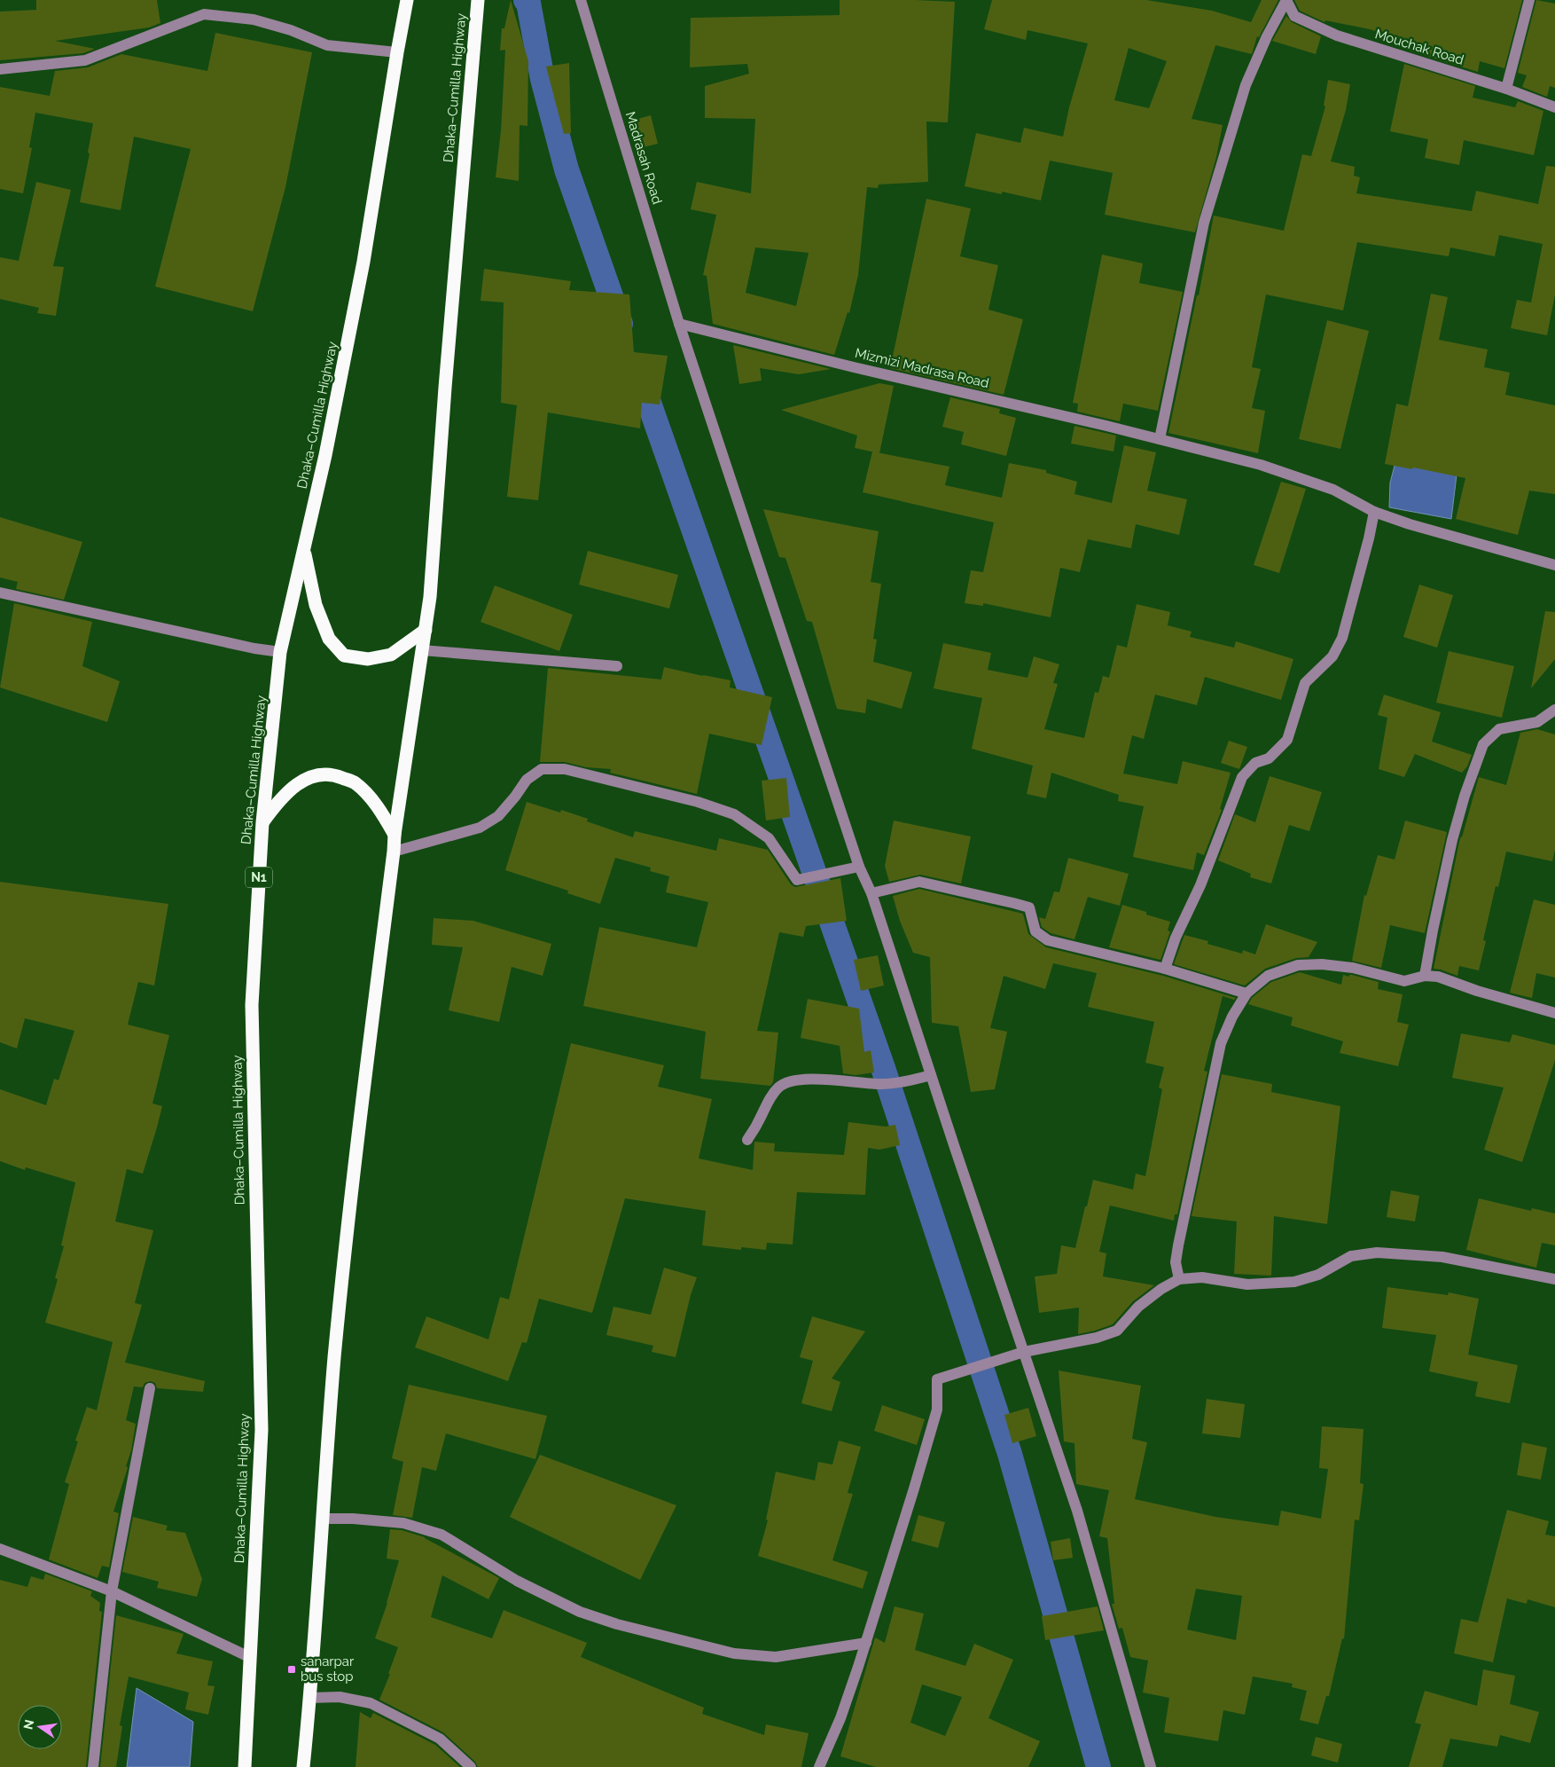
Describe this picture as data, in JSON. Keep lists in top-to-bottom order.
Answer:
{
  "streets": {
    "highway": ["Dhaka–Cumilla Highway", "N1"],
    "street": ["Mouchak Road", "Madrasah Road", "Mizmizi Madrasa Road"]
  },
  "crossings": [
    ["Madrasah Road", "Mizmizi Madrasa Road"]
  ],
  "places": {
    "transit": ["sanarpar bus stop"]
  },
  "north": "left"
}
